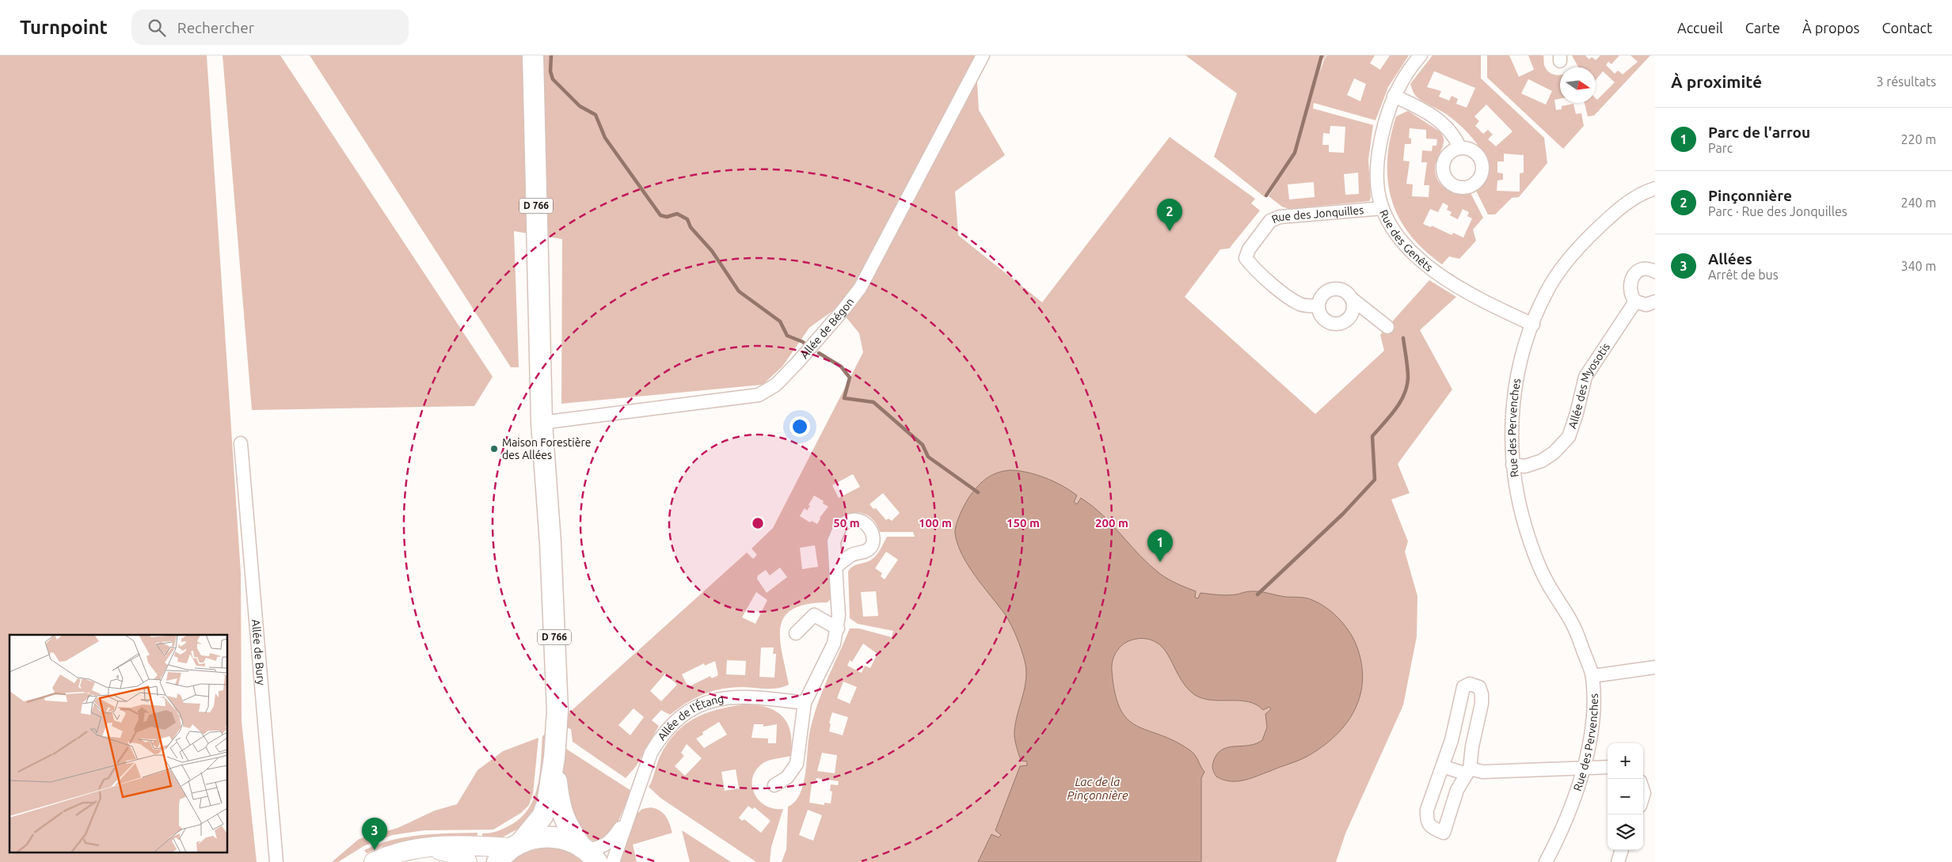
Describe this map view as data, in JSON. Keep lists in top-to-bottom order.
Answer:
{
  "streets": {
    "main road": ["D 766"],
    "street": [
      "Rue des Jonquilles",
      "Rue des Genêts",
      "Allée de Bégon",
      "Allée des Myosotis",
      "Rue des Pervenches",
      "Allée de Bury",
      "Allée de l'Étang"
    ]
  },
  "crossings": [
    ["D 766", "Allée de Bégon"],
    ["D 766", "Allée de l'Étang"],
    ["Rue des Jonquilles", "Rue des Genêts"],
    ["Rue des Genêts", "Rue des Pervenches"],
    ["Allée des Myosotis", "Rue des Pervenches"]
  ],
  "water": ["Lac de la Pinçonnière"],
  "places": ["Maison Forestière des Allées"],
  "north": "right",
  "page": {
    "header": "Turnpoint",
    "search": "Rechercher",
    "nav": [
      "Accueil",
      "Carte",
      "À propos",
      "Contact"
    ],
    "heading": ["À proximité", "3 résultats"],
    "list": [
      {
        "mark": "1",
        "name": "Parc de l'arrou",
        "note": "Parc",
        "value": "220 m"
      },
      {
        "mark": "2",
        "name": "Pinçonnière",
        "note": "Parc · Rue des Jonquilles",
        "value": "240 m"
      },
      {
        "mark": "3",
        "name": "Allées",
        "note": "Arrêt de bus",
        "value": "340 m"
      }
    ],
    "pins": ["2", "1", "3"],
    "map_buttons": ["+", "−"]
  },
  "rings": [
    "50 m",
    "100 m",
    "150 m",
    "200 m"
  ]
}
